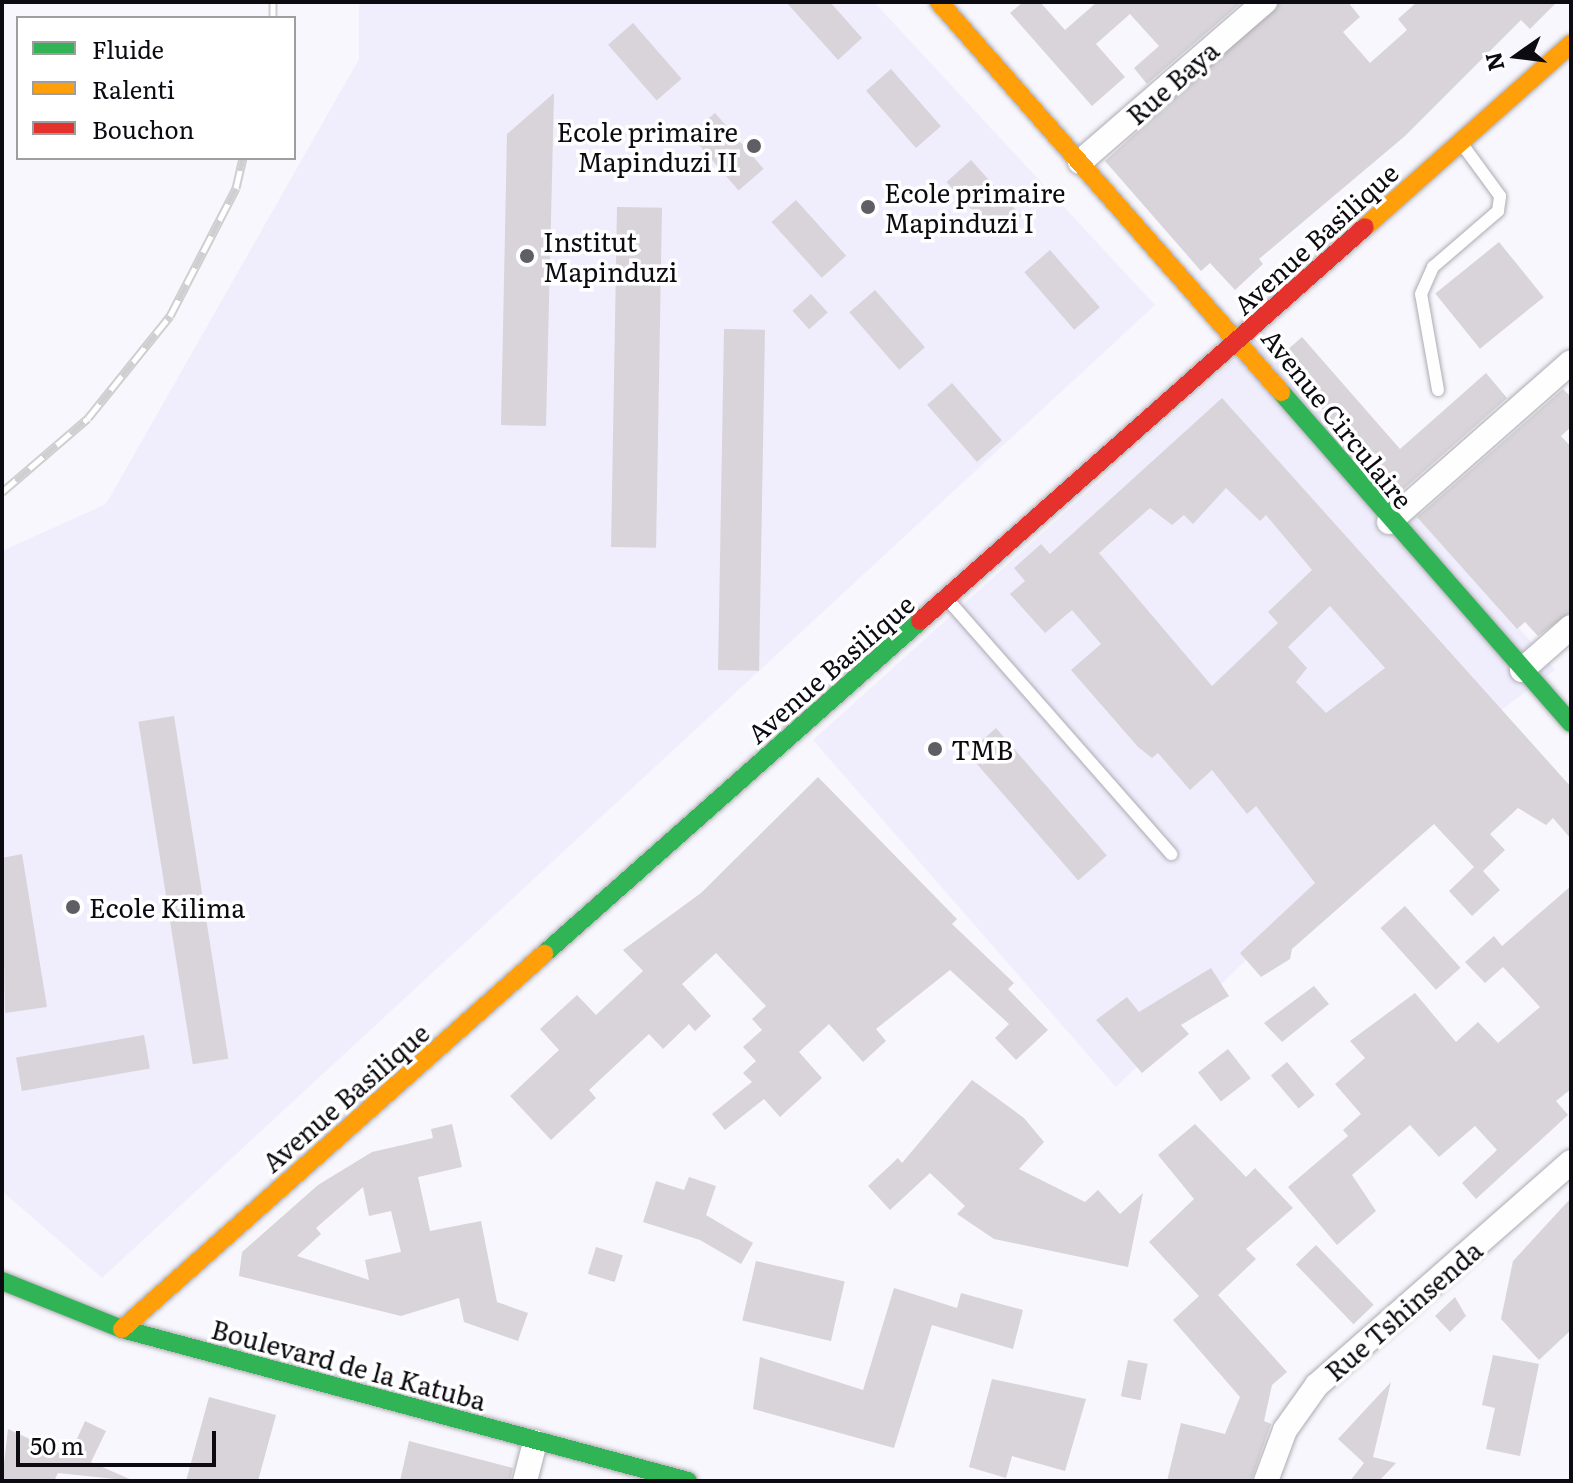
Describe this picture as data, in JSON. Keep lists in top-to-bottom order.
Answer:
{
  "streets": {
    "street": [
      "Rue Baya",
      "Avenue Basilique",
      "Avenue Circulaire",
      "Rue Tshinsenda",
      "Boulevard de la Katuba"
    ]
  },
  "crossings": [
    ["Rue Baya", "Avenue Circulaire"],
    ["Avenue Basilique", "Avenue Circulaire"],
    ["Avenue Basilique", "Boulevard de la Katuba"]
  ],
  "places": [
    "Ecole primaire Mapinduzi II",
    "Ecole primaire Mapinduzi I",
    "Institut Mapinduzi",
    "TMB",
    "Ecole Kilima"
  ],
  "legend": ["Fluide", "Ralenti", "Bouchon"],
  "scale_bar": "50 m",
  "north": "left"
}
